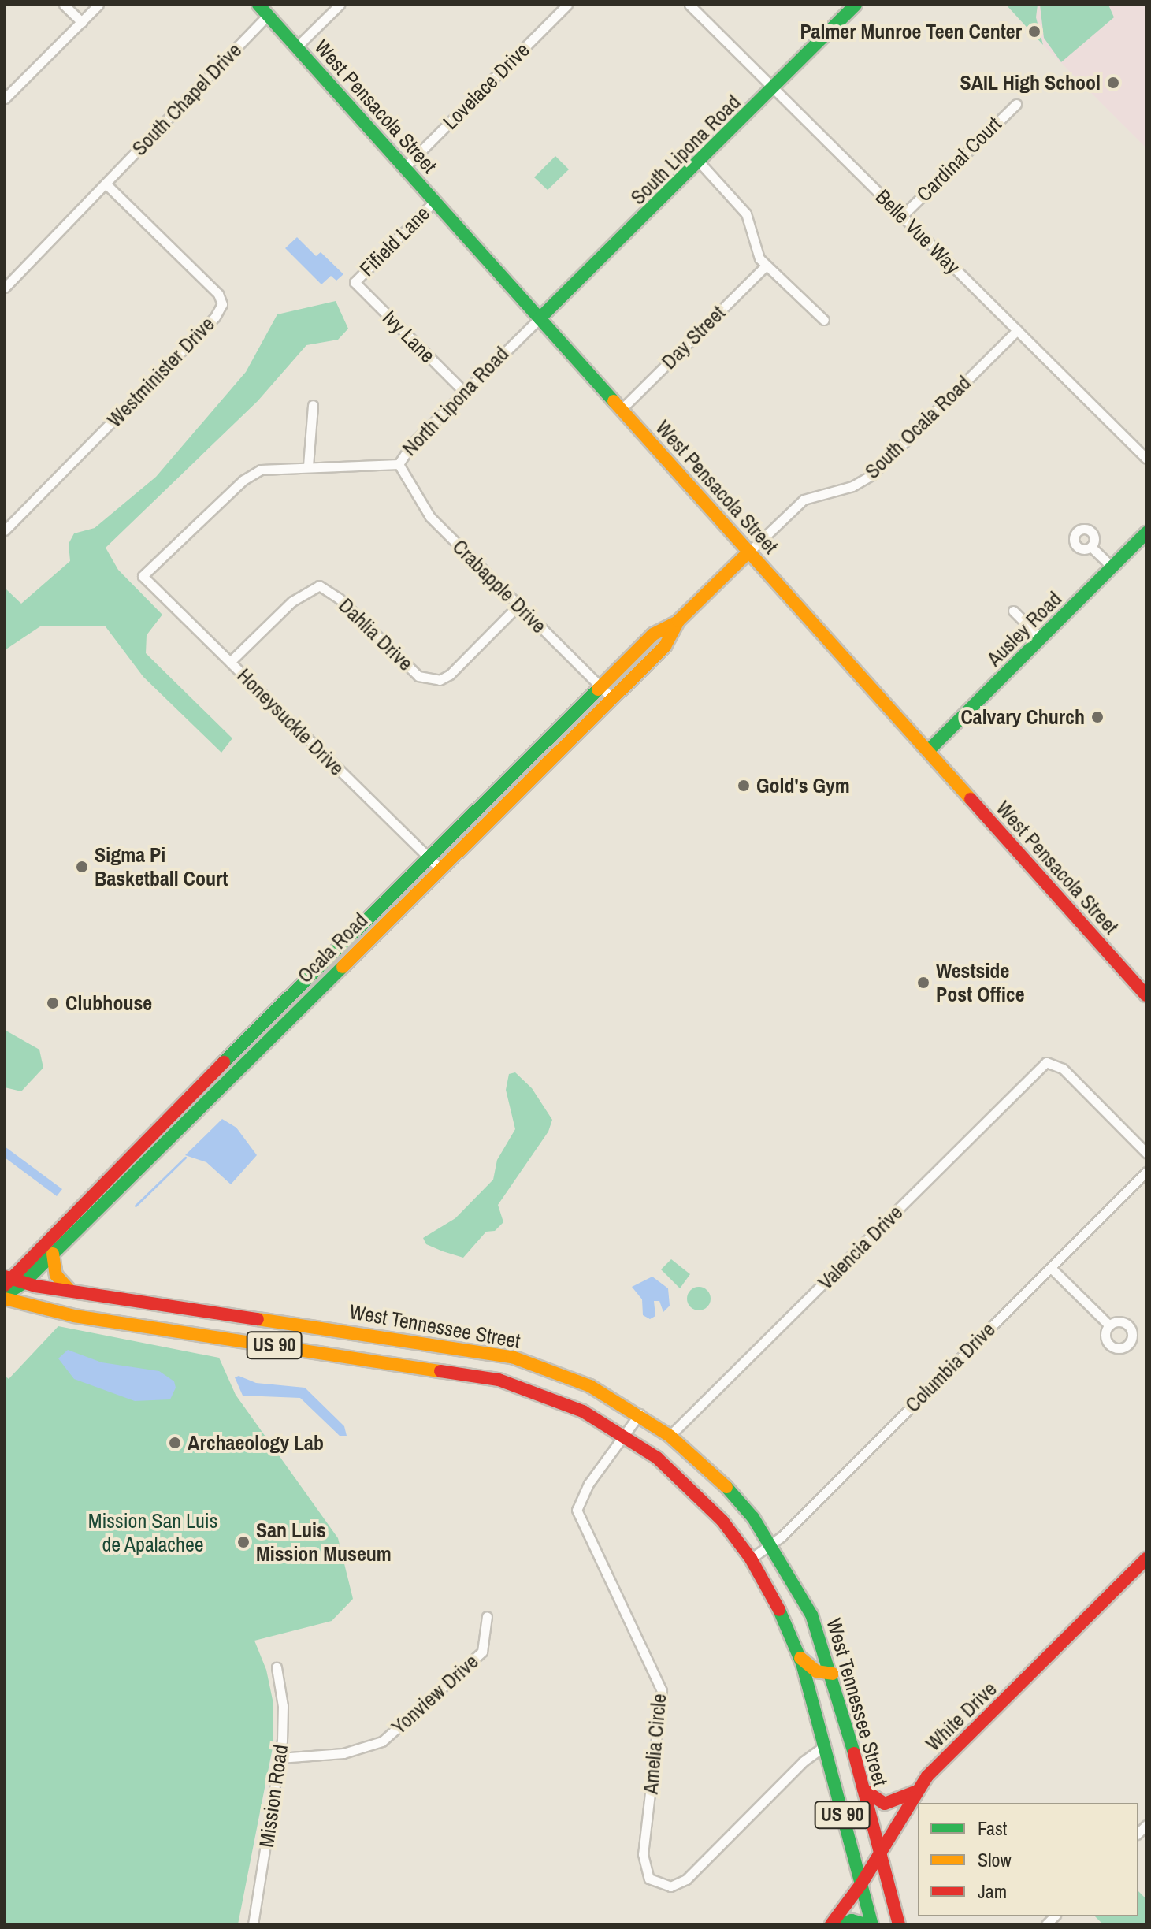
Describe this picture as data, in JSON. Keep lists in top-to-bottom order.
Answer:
{
  "streets": {
    "main road": [
      "West Pensacola Street",
      "South Lipona Road",
      "Ausley Road",
      "Ocala Road",
      "West Tennessee Street",
      "US 90",
      "White Drive"
    ],
    "street": [
      "Lovelace Drive",
      "South Chapel Drive",
      "Cardinal Court",
      "Belle Vue Way",
      "Fifield Lane",
      "Ivy Lane",
      "Day Street",
      "Westminister Drive",
      "North Lipona Road",
      "South Ocala Road",
      "Crabapple Drive",
      "Dahlia Drive",
      "Honeysuckle Drive",
      "Valencia Drive",
      "Columbia Drive",
      "Yonview Drive",
      "Amelia Circle",
      "Mission Road"
    ]
  },
  "crossings": [
    ["Lovelace Drive", "West Pensacola Street"],
    ["South Chapel Drive", "West Pensacola Street"],
    ["South Chapel Drive", "Westminister Drive"],
    ["West Pensacola Street", "South Lipona Road"],
    ["West Pensacola Street", "Fifield Lane"],
    ["West Pensacola Street", "Day Street"],
    ["West Pensacola Street", "North Lipona Road"],
    ["West Pensacola Street", "South Ocala Road"],
    ["West Pensacola Street", "Ausley Road"],
    ["West Pensacola Street", "Ocala Road"],
    ["South Lipona Road", "Belle Vue Way"],
    ["South Lipona Road", "North Lipona Road"],
    ["Cardinal Court", "Belle Vue Way"],
    ["Belle Vue Way", "South Ocala Road"],
    ["Fifield Lane", "Ivy Lane"],
    ["Ivy Lane", "North Lipona Road"],
    ["North Lipona Road", "Crabapple Drive"],
    ["North Lipona Road", "Honeysuckle Drive"],
    ["South Ocala Road", "Ocala Road"],
    ["Crabapple Drive", "Dahlia Drive"],
    ["Crabapple Drive", "Ocala Road"],
    ["Dahlia Drive", "Honeysuckle Drive"],
    ["Honeysuckle Drive", "Ocala Road"],
    ["Ocala Road", "West Tennessee Street"],
    ["Valencia Drive", "West Tennessee Street"],
    ["West Tennessee Street", "Columbia Drive"],
    ["West Tennessee Street", "White Drive"],
    ["West Tennessee Street", "Amelia Circle"],
    ["Yonview Drive", "Mission Road"]
  ],
  "parks": ["Mission San Luis de Apalachee"],
  "places": [
    "Palmer Munroe Teen Center",
    "SAIL High School",
    "Calvary Church",
    "Gold's Gym",
    "Sigma Pi Basketball Court",
    "Westside Post Office",
    "Clubhouse",
    "Archaeology Lab",
    "San Luis Mission Museum"
  ],
  "legend": ["Fast", "Slow", "Jam"]
}
